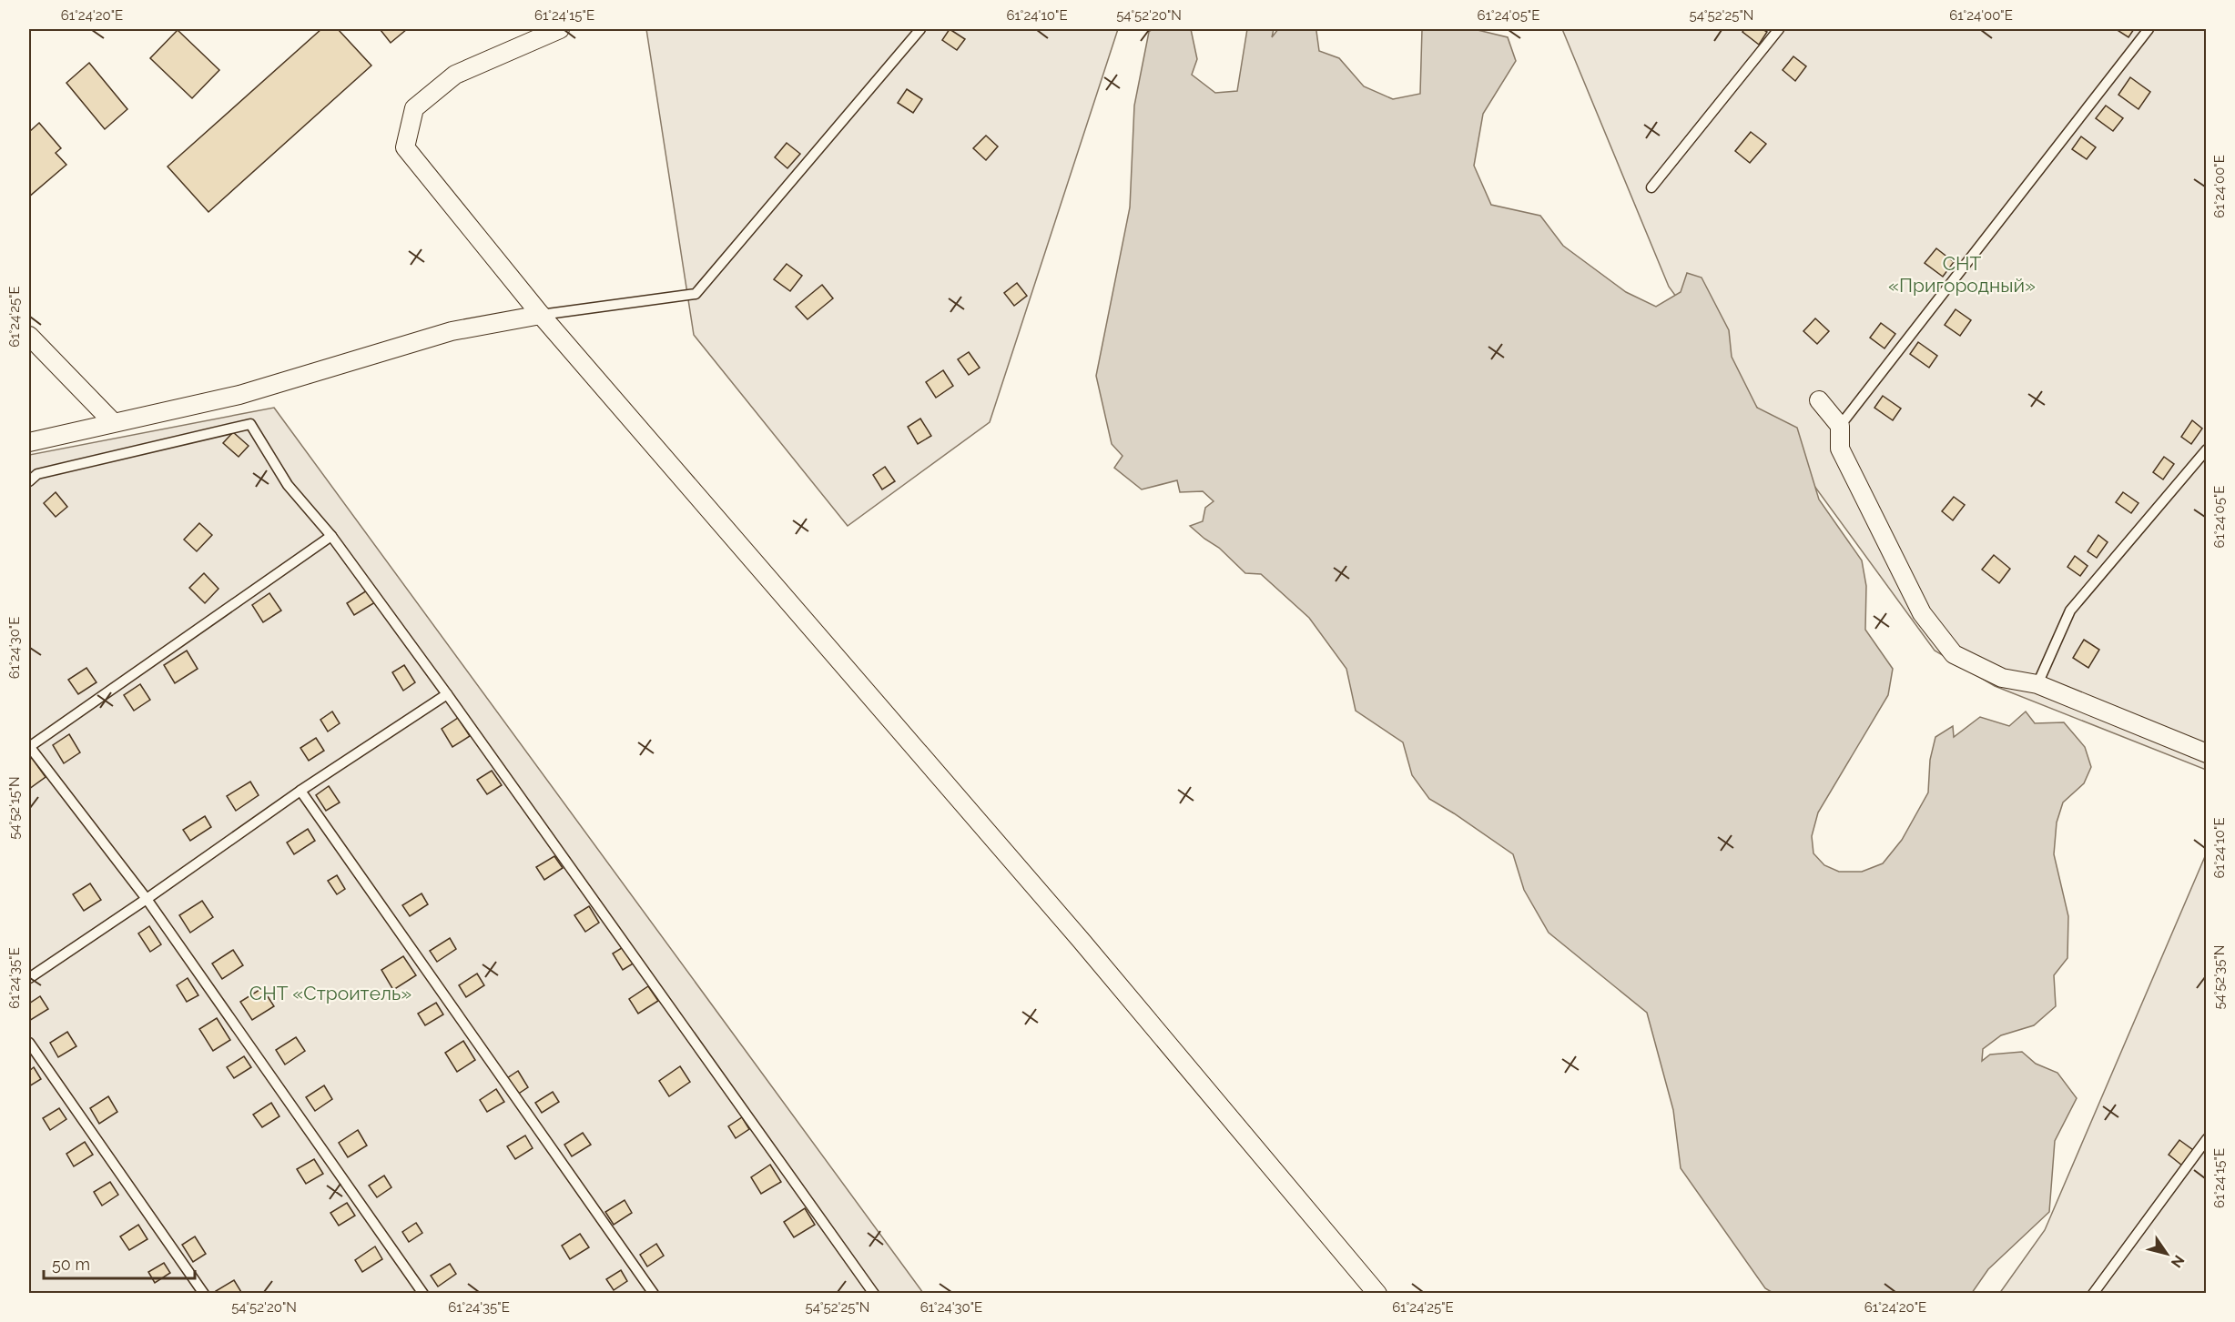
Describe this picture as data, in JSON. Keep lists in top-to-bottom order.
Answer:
{
  "parks": ["СНТ «Пригородный»", "СНТ «Строитель»"],
  "scale_bar": "50 m",
  "north": "bottom right",
  "coordinates": [
    "61°24'20\"E",
    "61°24'15\"E",
    "61°24'10\"E",
    "54°52'20\"N",
    "61°24'05\"E",
    "54°52'25\"N",
    "61°24'00\"E",
    "61°24'25\"E",
    "61°24'30\"E",
    "54°52'15\"N",
    "54°52'35\"N",
    "61°24'35\"E"
  ]
}
